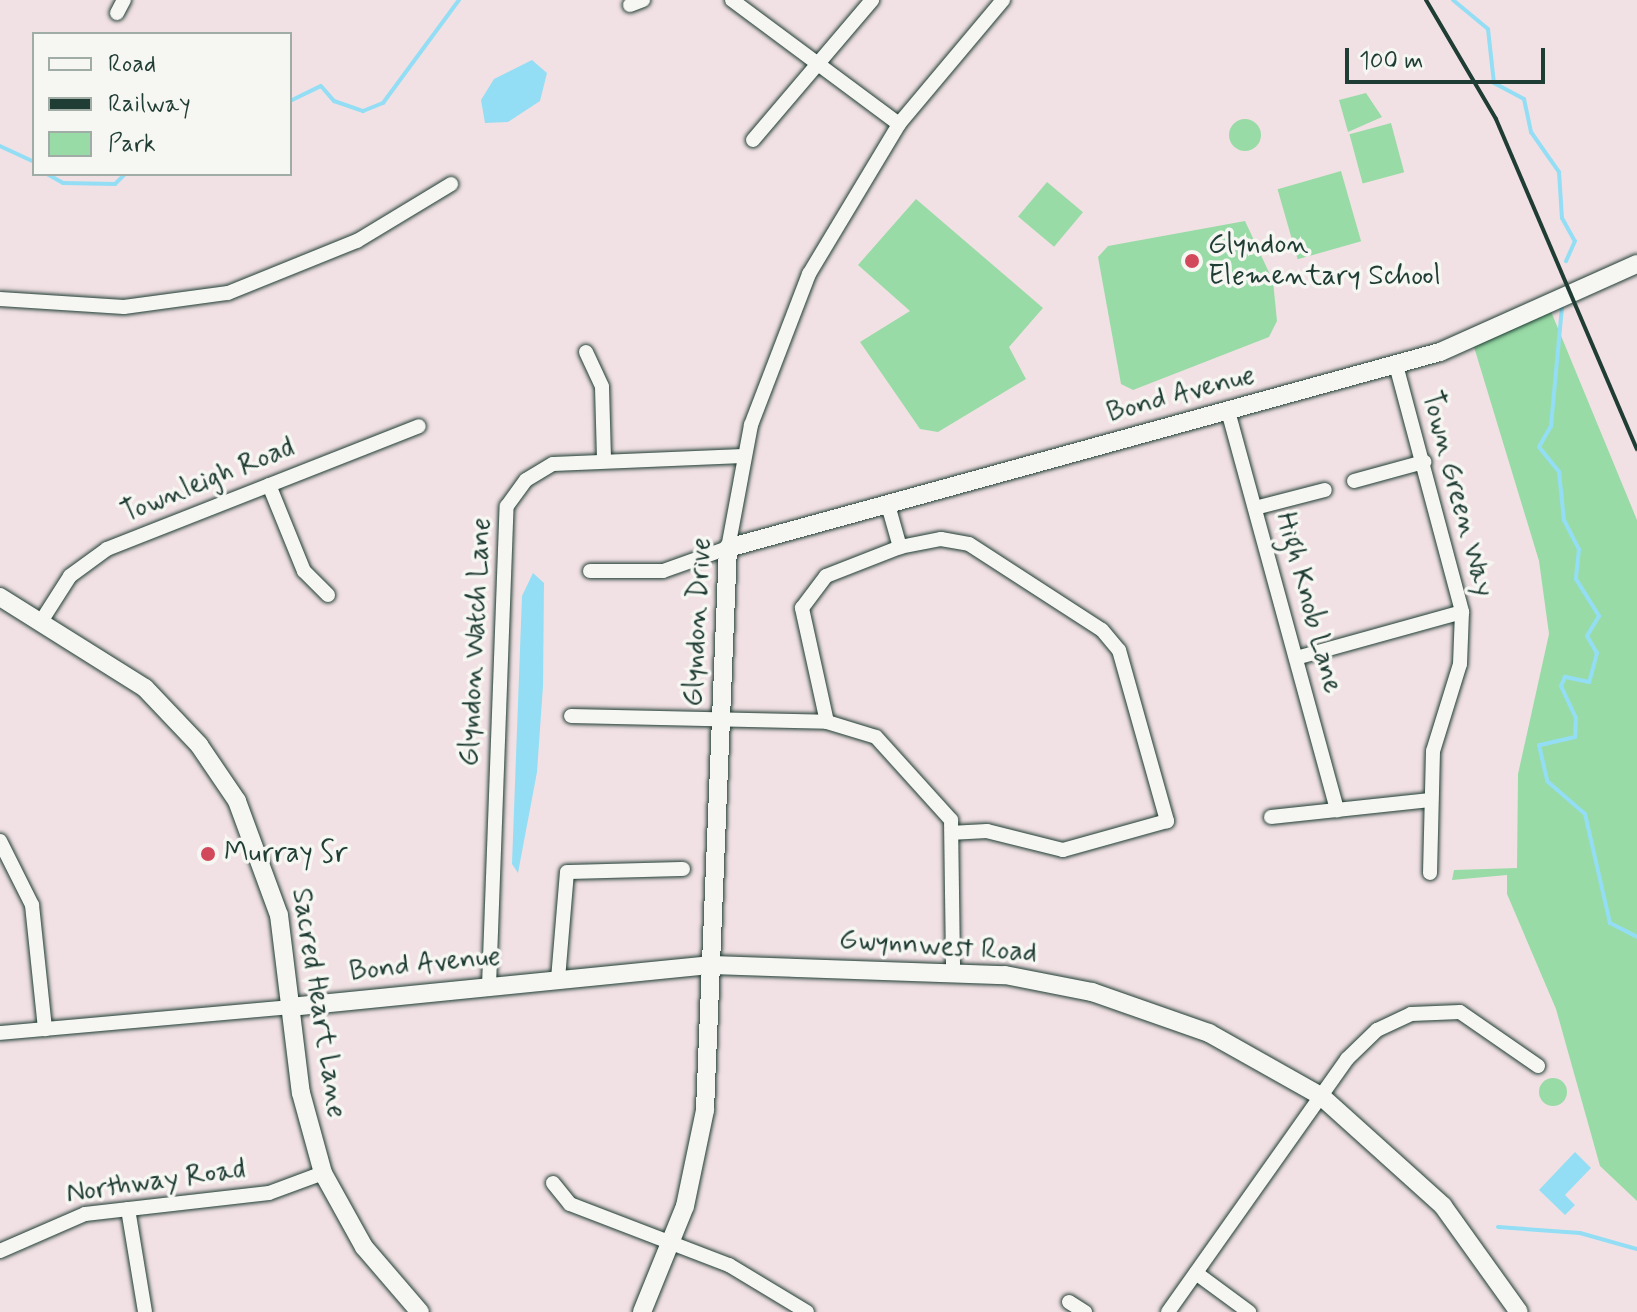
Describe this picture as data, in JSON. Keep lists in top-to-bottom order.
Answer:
{
  "streets": {
    "street": [
      "Bond Avenue",
      "Townleigh Road",
      "Town Green Way",
      "High Knob Lane",
      "Glyndon Drive",
      "Glyndon Watch Lane",
      "Gwynnwest Road",
      "Sacred Heart Lane",
      "Northway Road"
    ]
  },
  "crossings": [
    ["Bond Avenue", "Town Green Way"],
    ["Bond Avenue", "High Knob Lane"],
    ["Bond Avenue", "Glyndon Drive"],
    ["Bond Avenue", "Glyndon Watch Lane"],
    ["Bond Avenue", "Gwynnwest Road"],
    ["Bond Avenue", "Sacred Heart Lane"],
    ["Townleigh Road", "Sacred Heart Lane"],
    ["Glyndon Drive", "Glyndon Watch Lane"],
    ["Glyndon Drive", "Gwynnwest Road"],
    ["Sacred Heart Lane", "Northway Road"]
  ],
  "places": ["Glyndon Elementary School", "Murray Sr"],
  "legend": ["Road", "Railway", "Park"],
  "scale_bar": "100 m"
}
